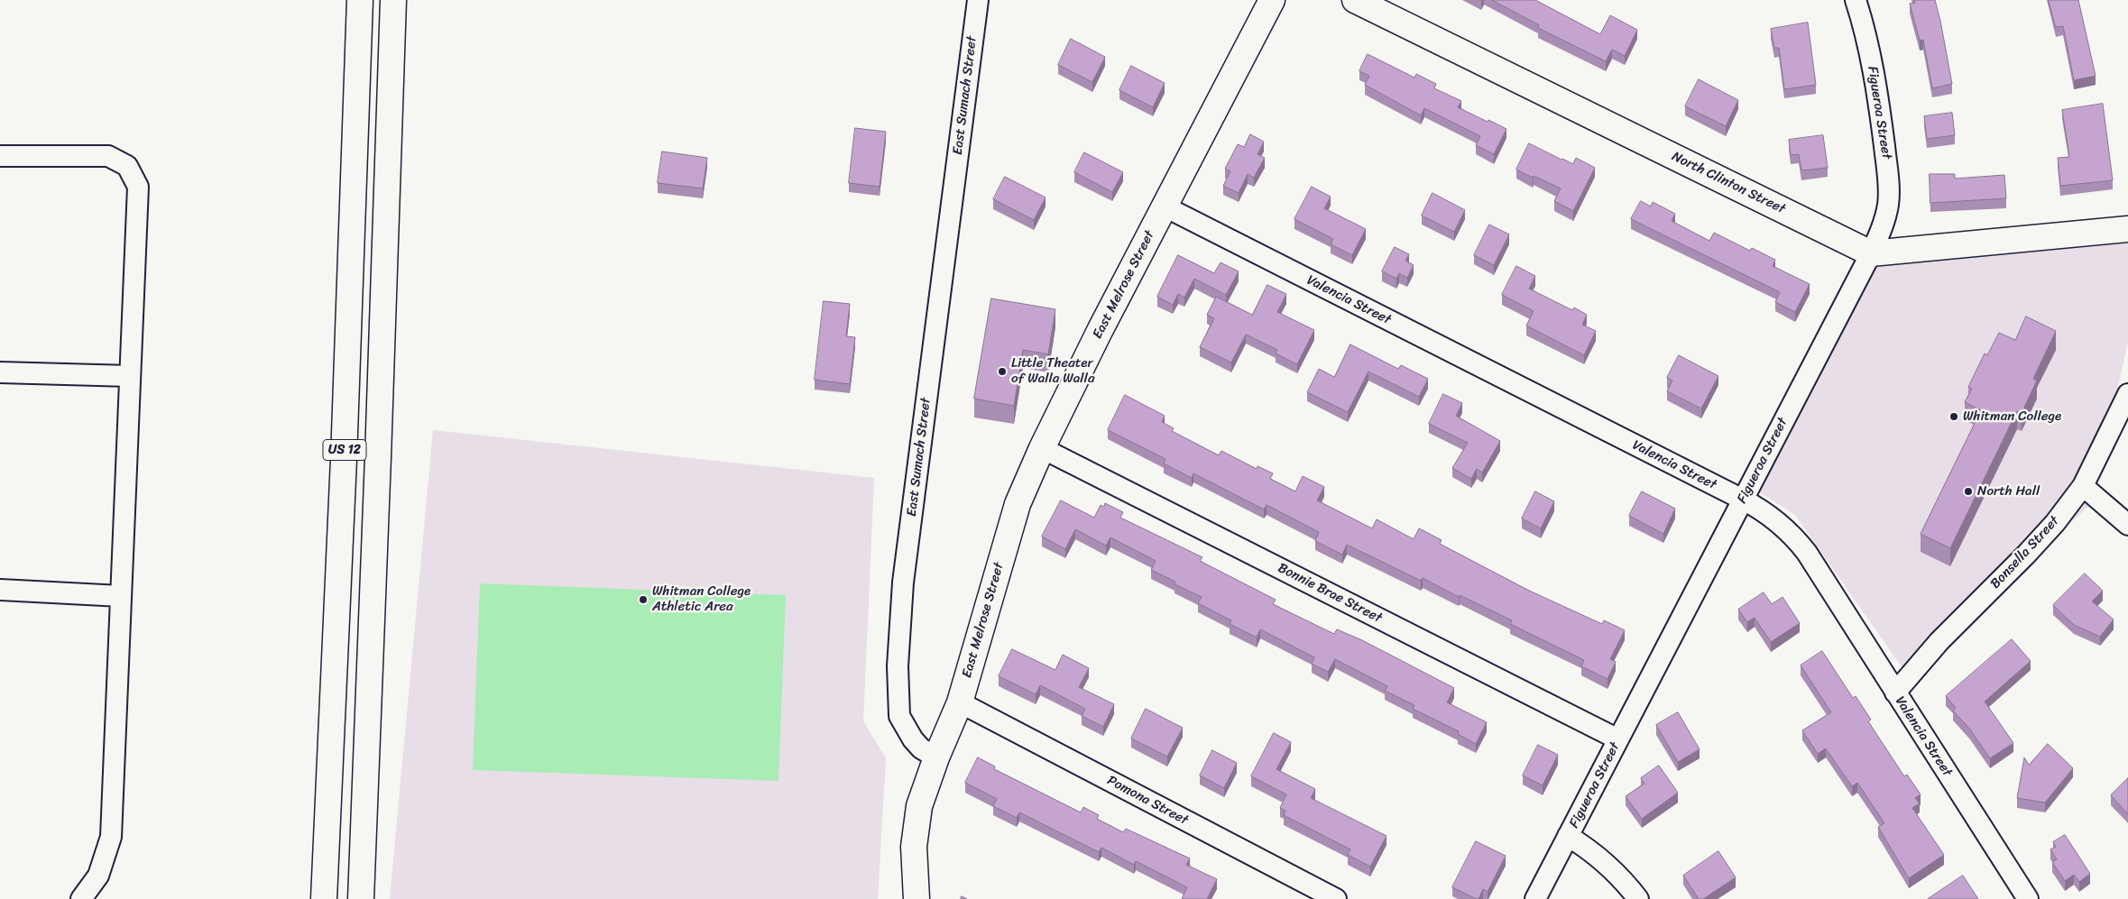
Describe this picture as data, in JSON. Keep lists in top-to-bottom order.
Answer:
{
  "streets": {
    "main road": ["North Clinton Street", "East Melrose Street", "US 12"],
    "street": [
      "East Sumach Street",
      "Figueroa Street",
      "Valencia Street",
      "Bonsella Street",
      "Bonnie Brae Street",
      "Pomona Street"
    ]
  },
  "crossings": [
    ["East Sumach Street", "East Melrose Street"],
    ["Figueroa Street", "North Clinton Street"],
    ["Figueroa Street", "Valencia Street"],
    ["Figueroa Street", "Bonnie Brae Street"],
    ["East Melrose Street", "Valencia Street"],
    ["East Melrose Street", "Bonnie Brae Street"],
    ["East Melrose Street", "Pomona Street"],
    ["Valencia Street", "Bonsella Street"]
  ],
  "places": [
    "Little Theater of Walla Walla",
    "Whitman College",
    "North Hall",
    "Whitman College Athletic Area"
  ]
}
